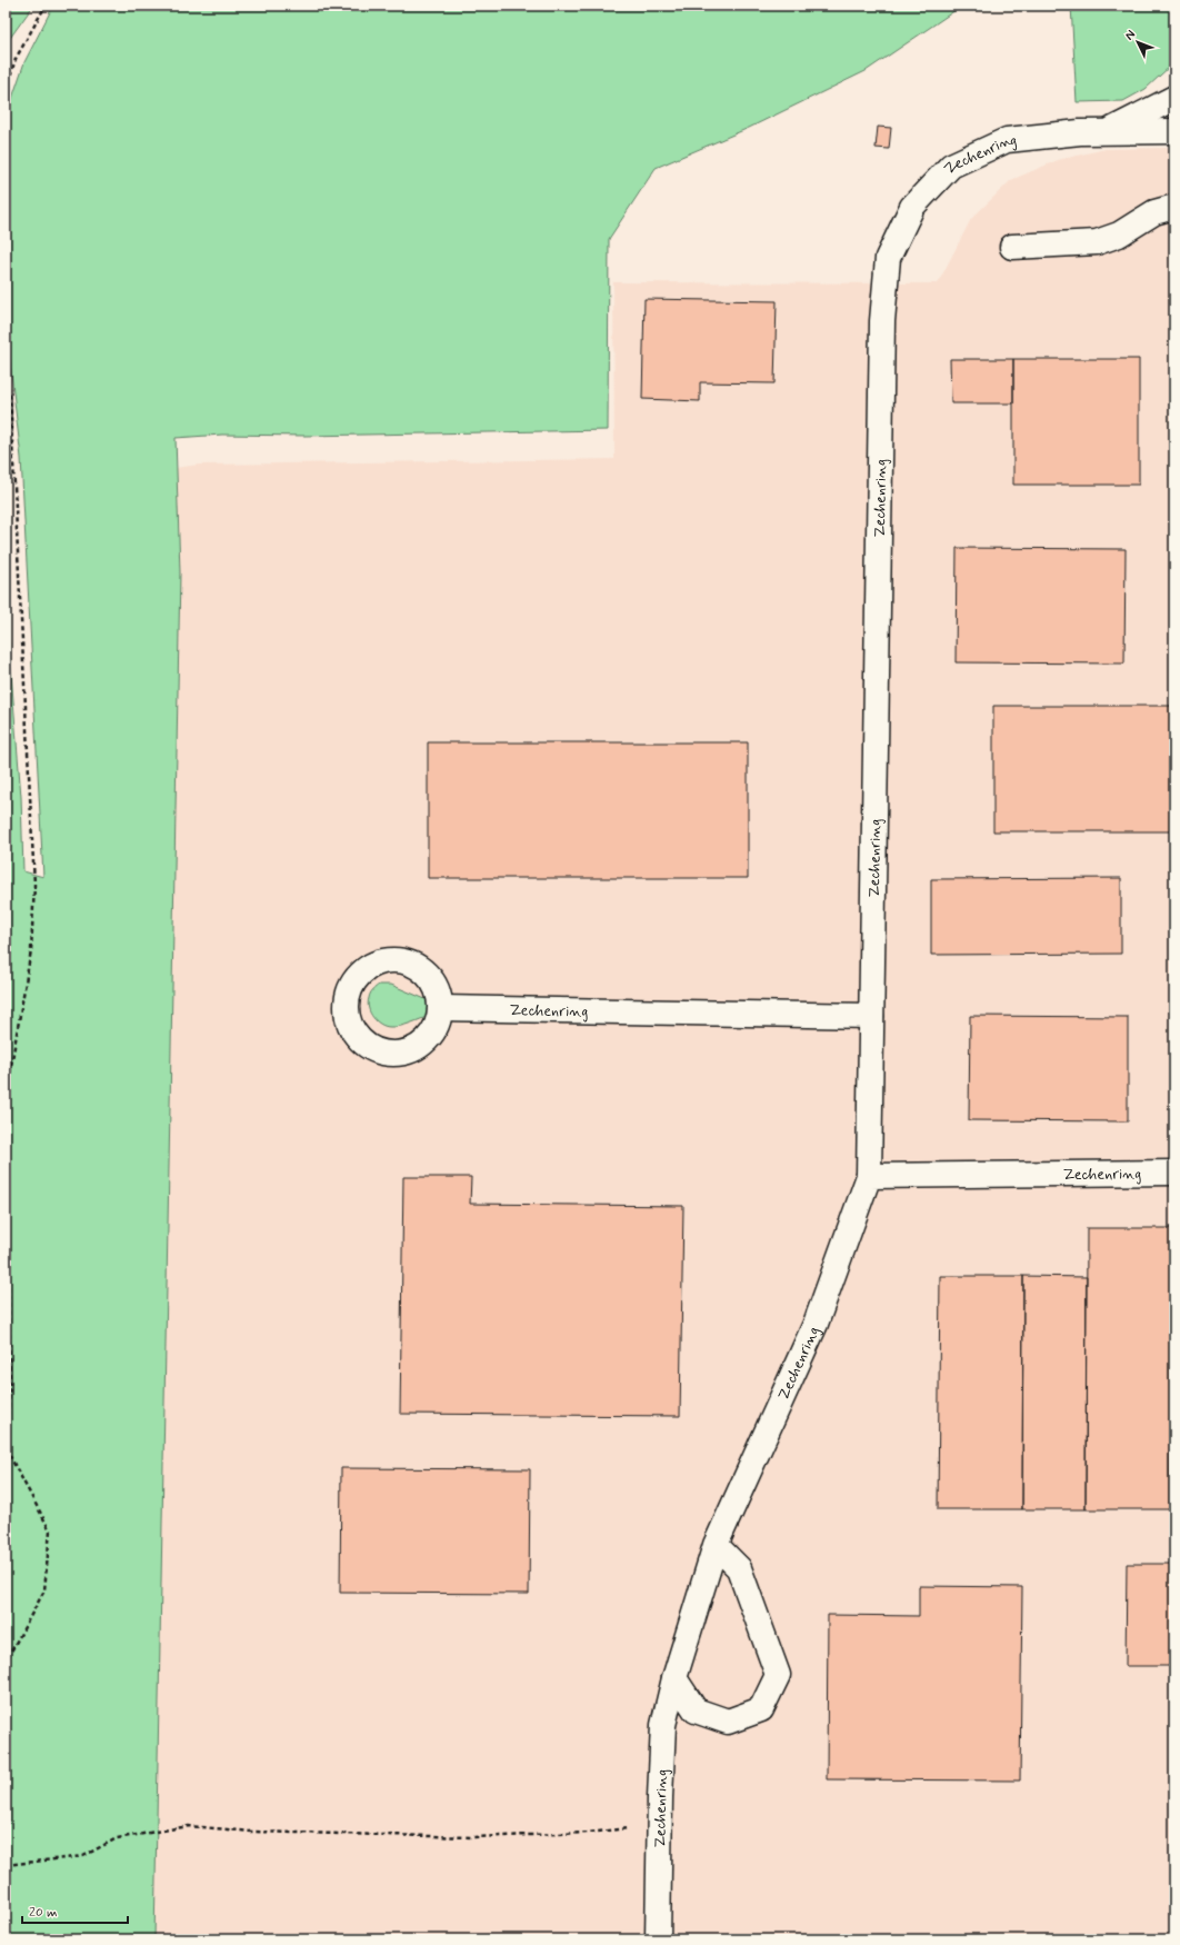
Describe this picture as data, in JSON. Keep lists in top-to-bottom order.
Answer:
{
  "streets": {
    "street": ["Zechenring"]
  },
  "scale_bar": "20 m",
  "north": "top left"
}
